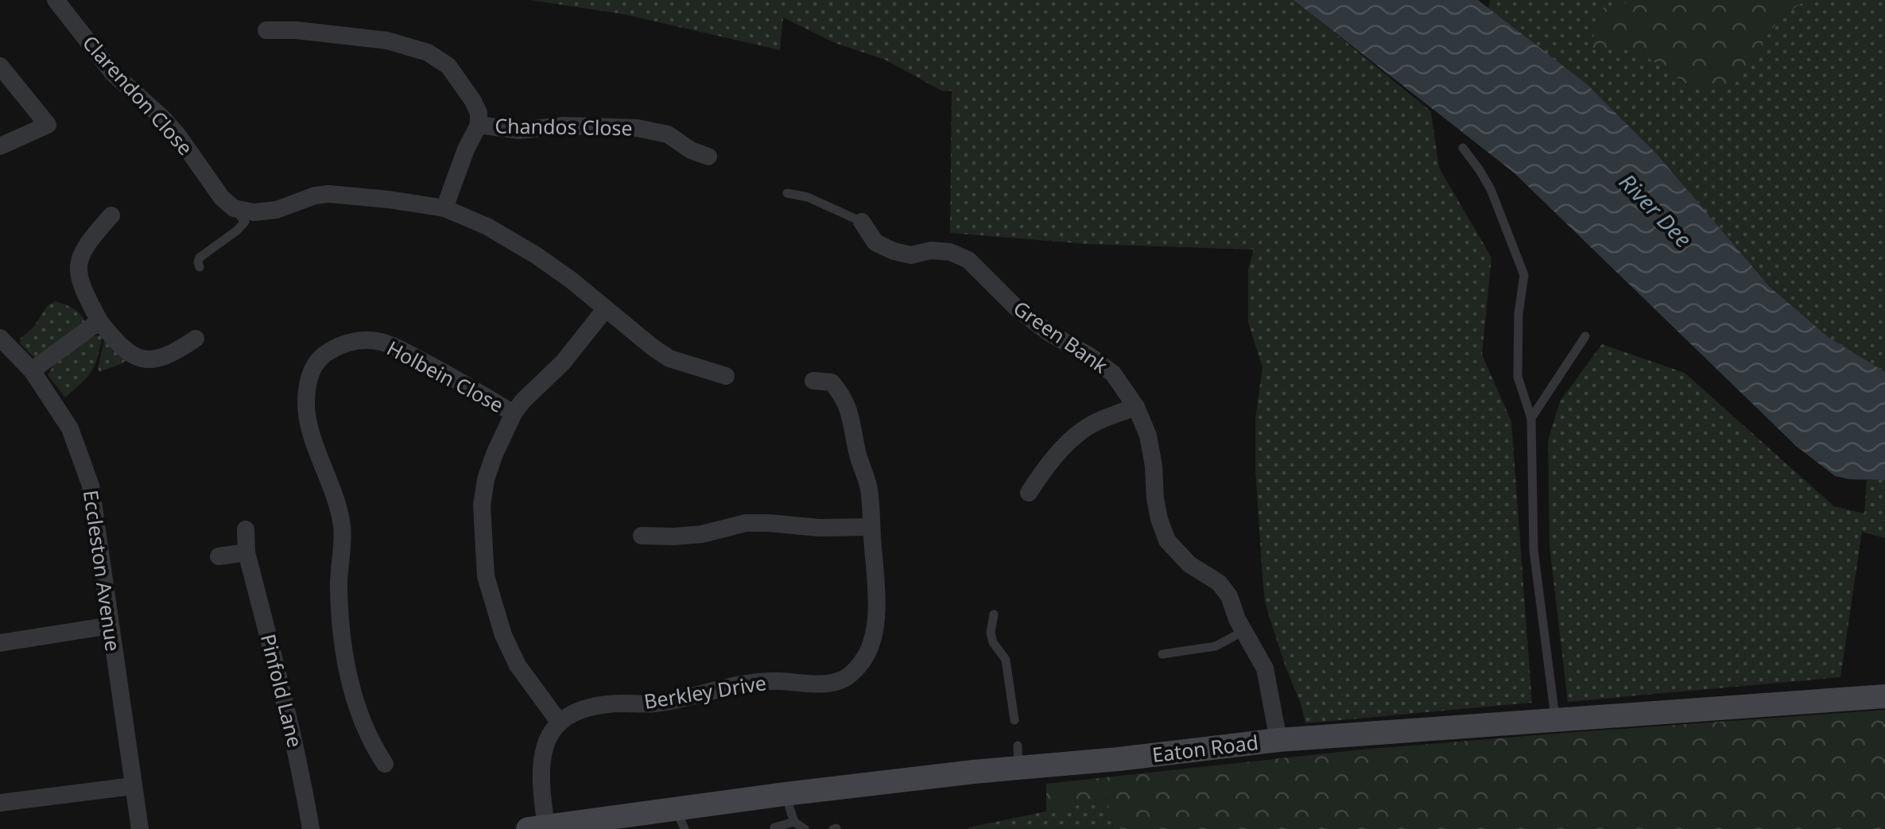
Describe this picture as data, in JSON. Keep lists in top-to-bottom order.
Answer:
{
  "streets": {
    "street": [
      "Clarendon Close",
      "Chandos Close",
      "Green Bank",
      "Holbein Close",
      "Eccleston Avenue",
      "Pinfold Lane",
      "Berkley Drive",
      "Eaton Road"
    ]
  },
  "crossings": [
    ["Green Bank", "Eaton Road"]
  ],
  "water": ["River Dee"]
}
